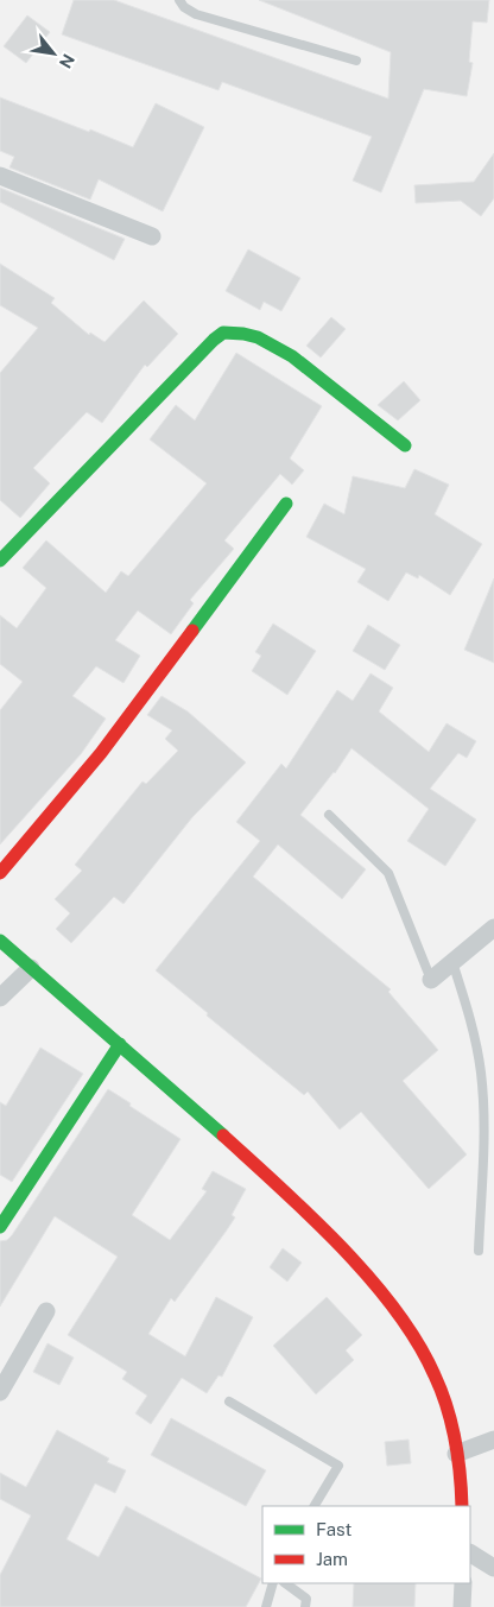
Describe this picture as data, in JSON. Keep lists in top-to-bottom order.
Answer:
{
  "legend": ["Fast", "Jam"],
  "north": "bottom right"
}
